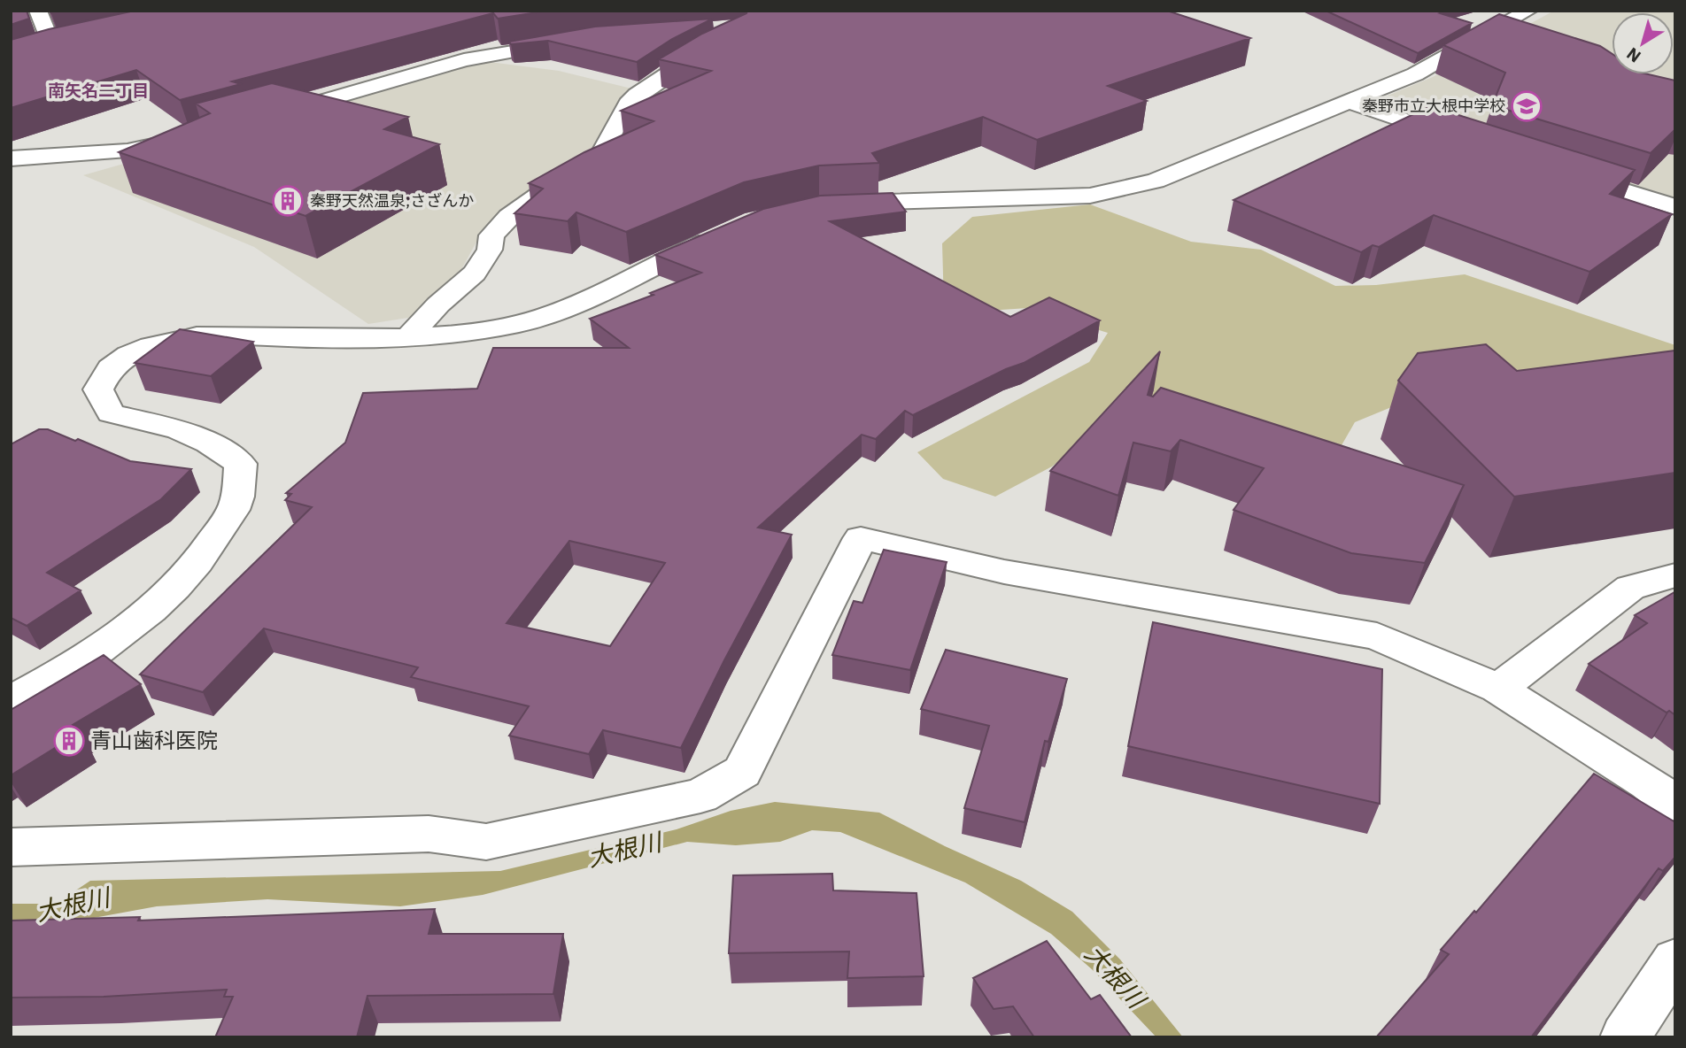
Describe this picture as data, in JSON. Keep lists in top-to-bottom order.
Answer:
{
  "districts": ["南矢名二丁目"],
  "water": ["大根川"],
  "places": {
    "school or university": ["秦野市立大根中学校"],
    "building": ["秦野天然温泉;さざんか", "青山歯科医院"]
  },
  "north": "bottom left"
}
